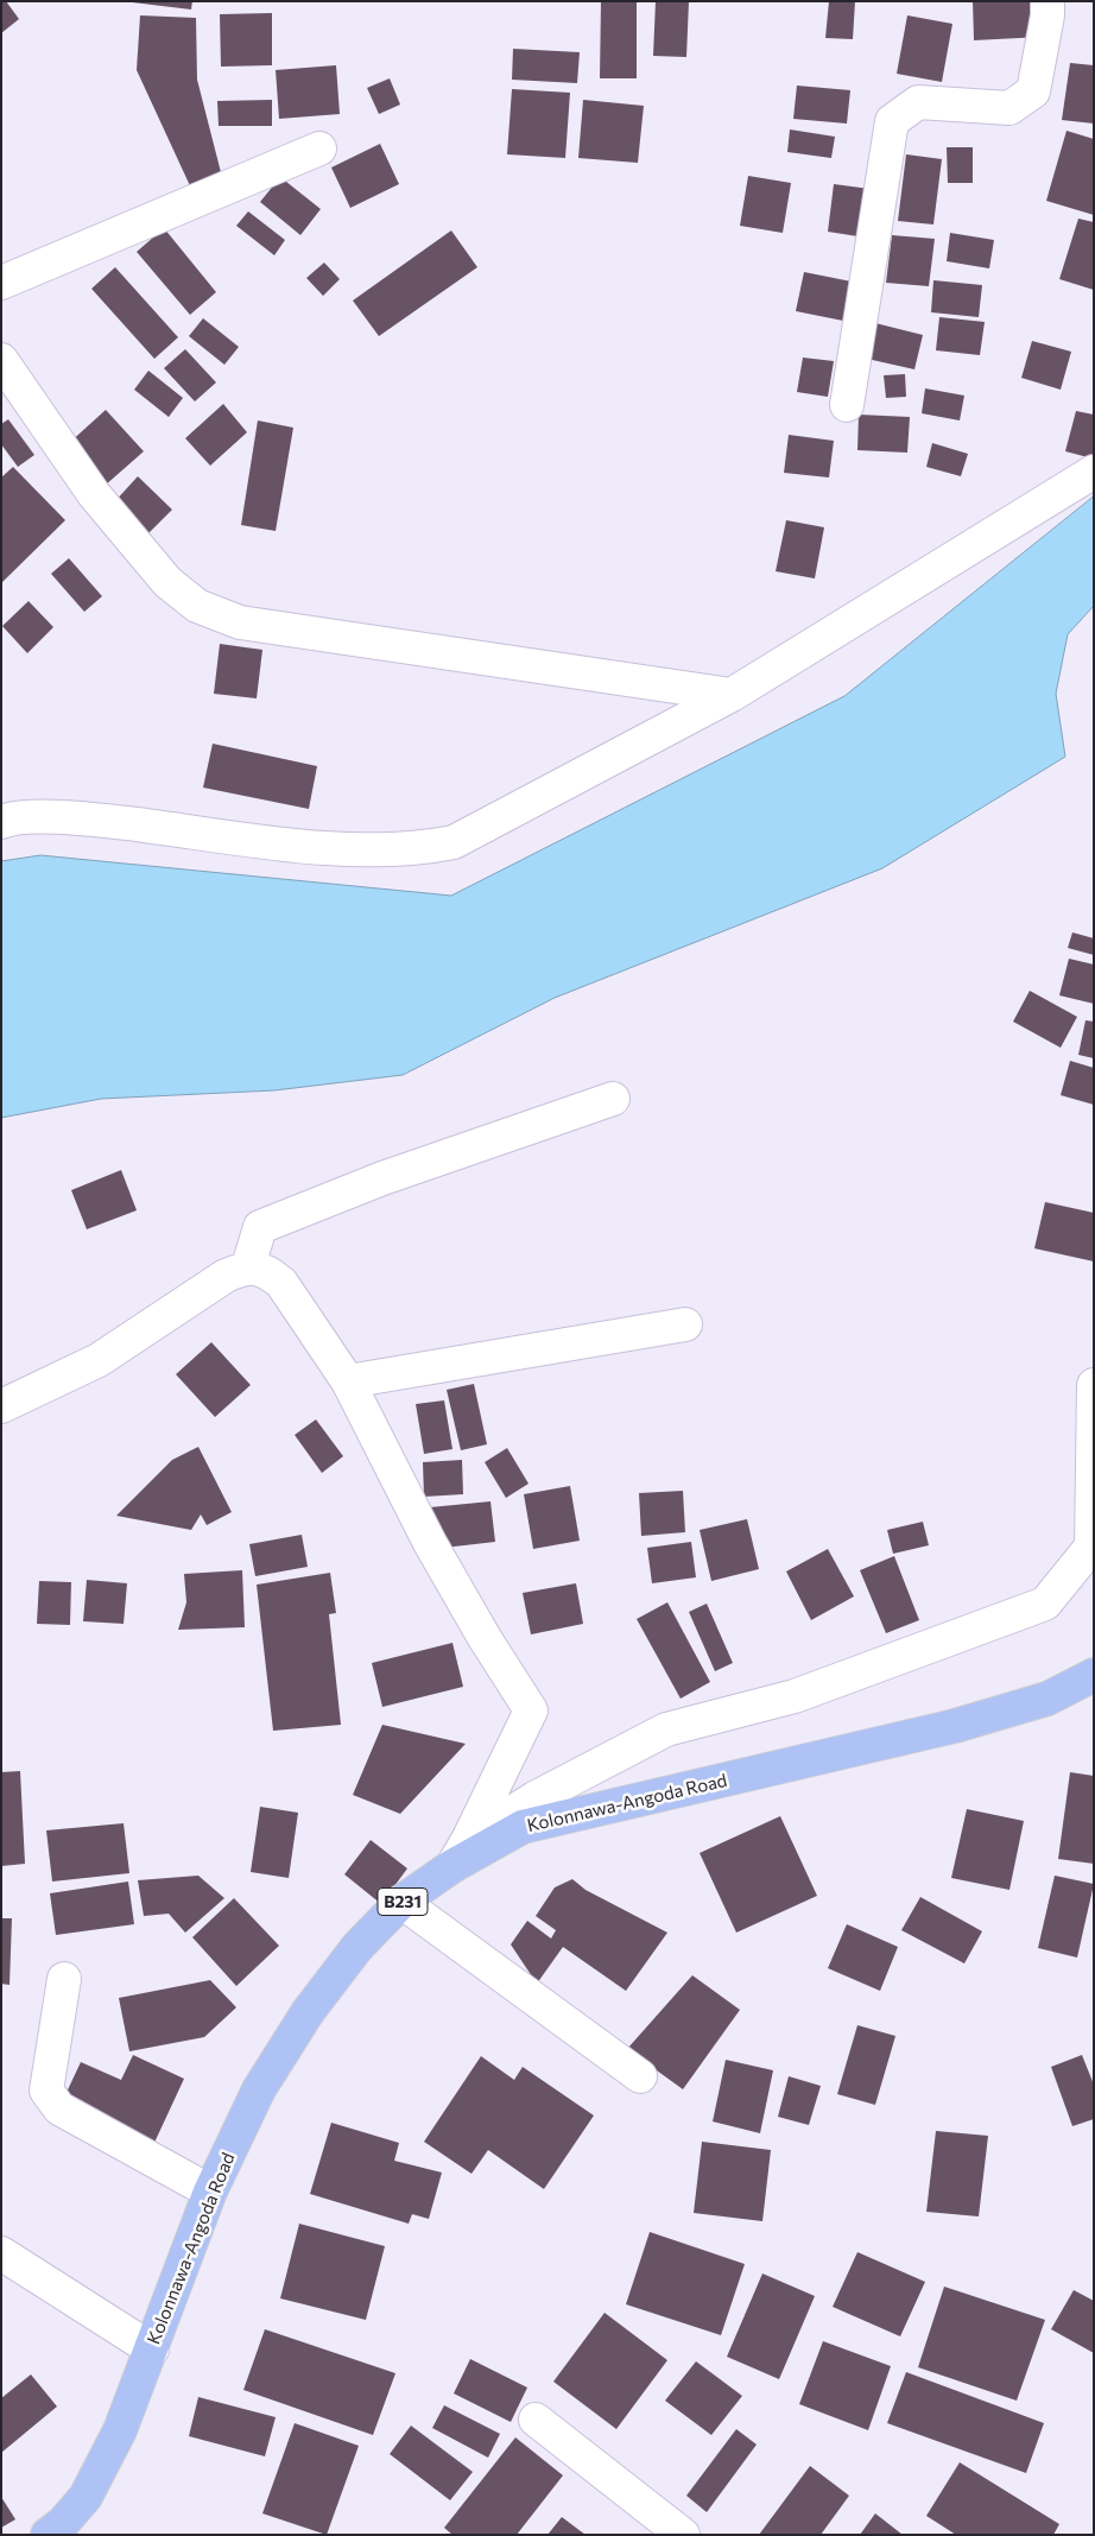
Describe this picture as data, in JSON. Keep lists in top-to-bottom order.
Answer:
{
  "streets": {
    "main road": ["Kolonnawa-Angoda Road", "B231"]
  }
}
